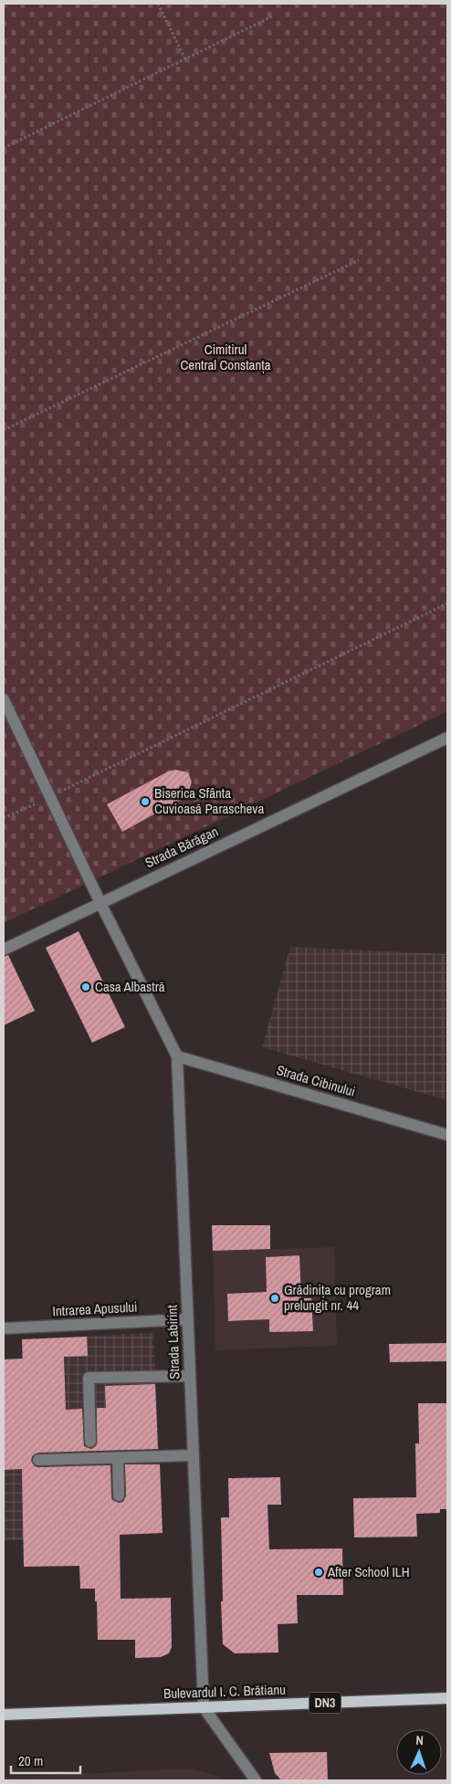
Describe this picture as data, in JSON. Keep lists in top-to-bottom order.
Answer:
{
  "streets": {
    "main road": ["Bulevardul I. C. Brătianu", "DN3"],
    "street": [
      "Strada Bărăgan",
      "Strada Cibinului",
      "Intrarea Apusului",
      "Strada Labirint"
    ]
  },
  "crossings": [
    ["Strada Bărăgan", "Strada Labirint"],
    ["Strada Cibinului", "Strada Labirint"],
    ["Intrarea Apusului", "Strada Labirint"],
    ["Strada Labirint", "Bulevardul I. C. Brătianu"]
  ],
  "parks": ["Cimitirul Central Constanța"],
  "places": [
    "Biserica Sfânta Cuvioasă Parascheva",
    "Casa Albastră",
    "Grădinița cu program prelungit nr. 44",
    "After School ILH"
  ],
  "scale_bar": "20 m",
  "north": "top"
}
